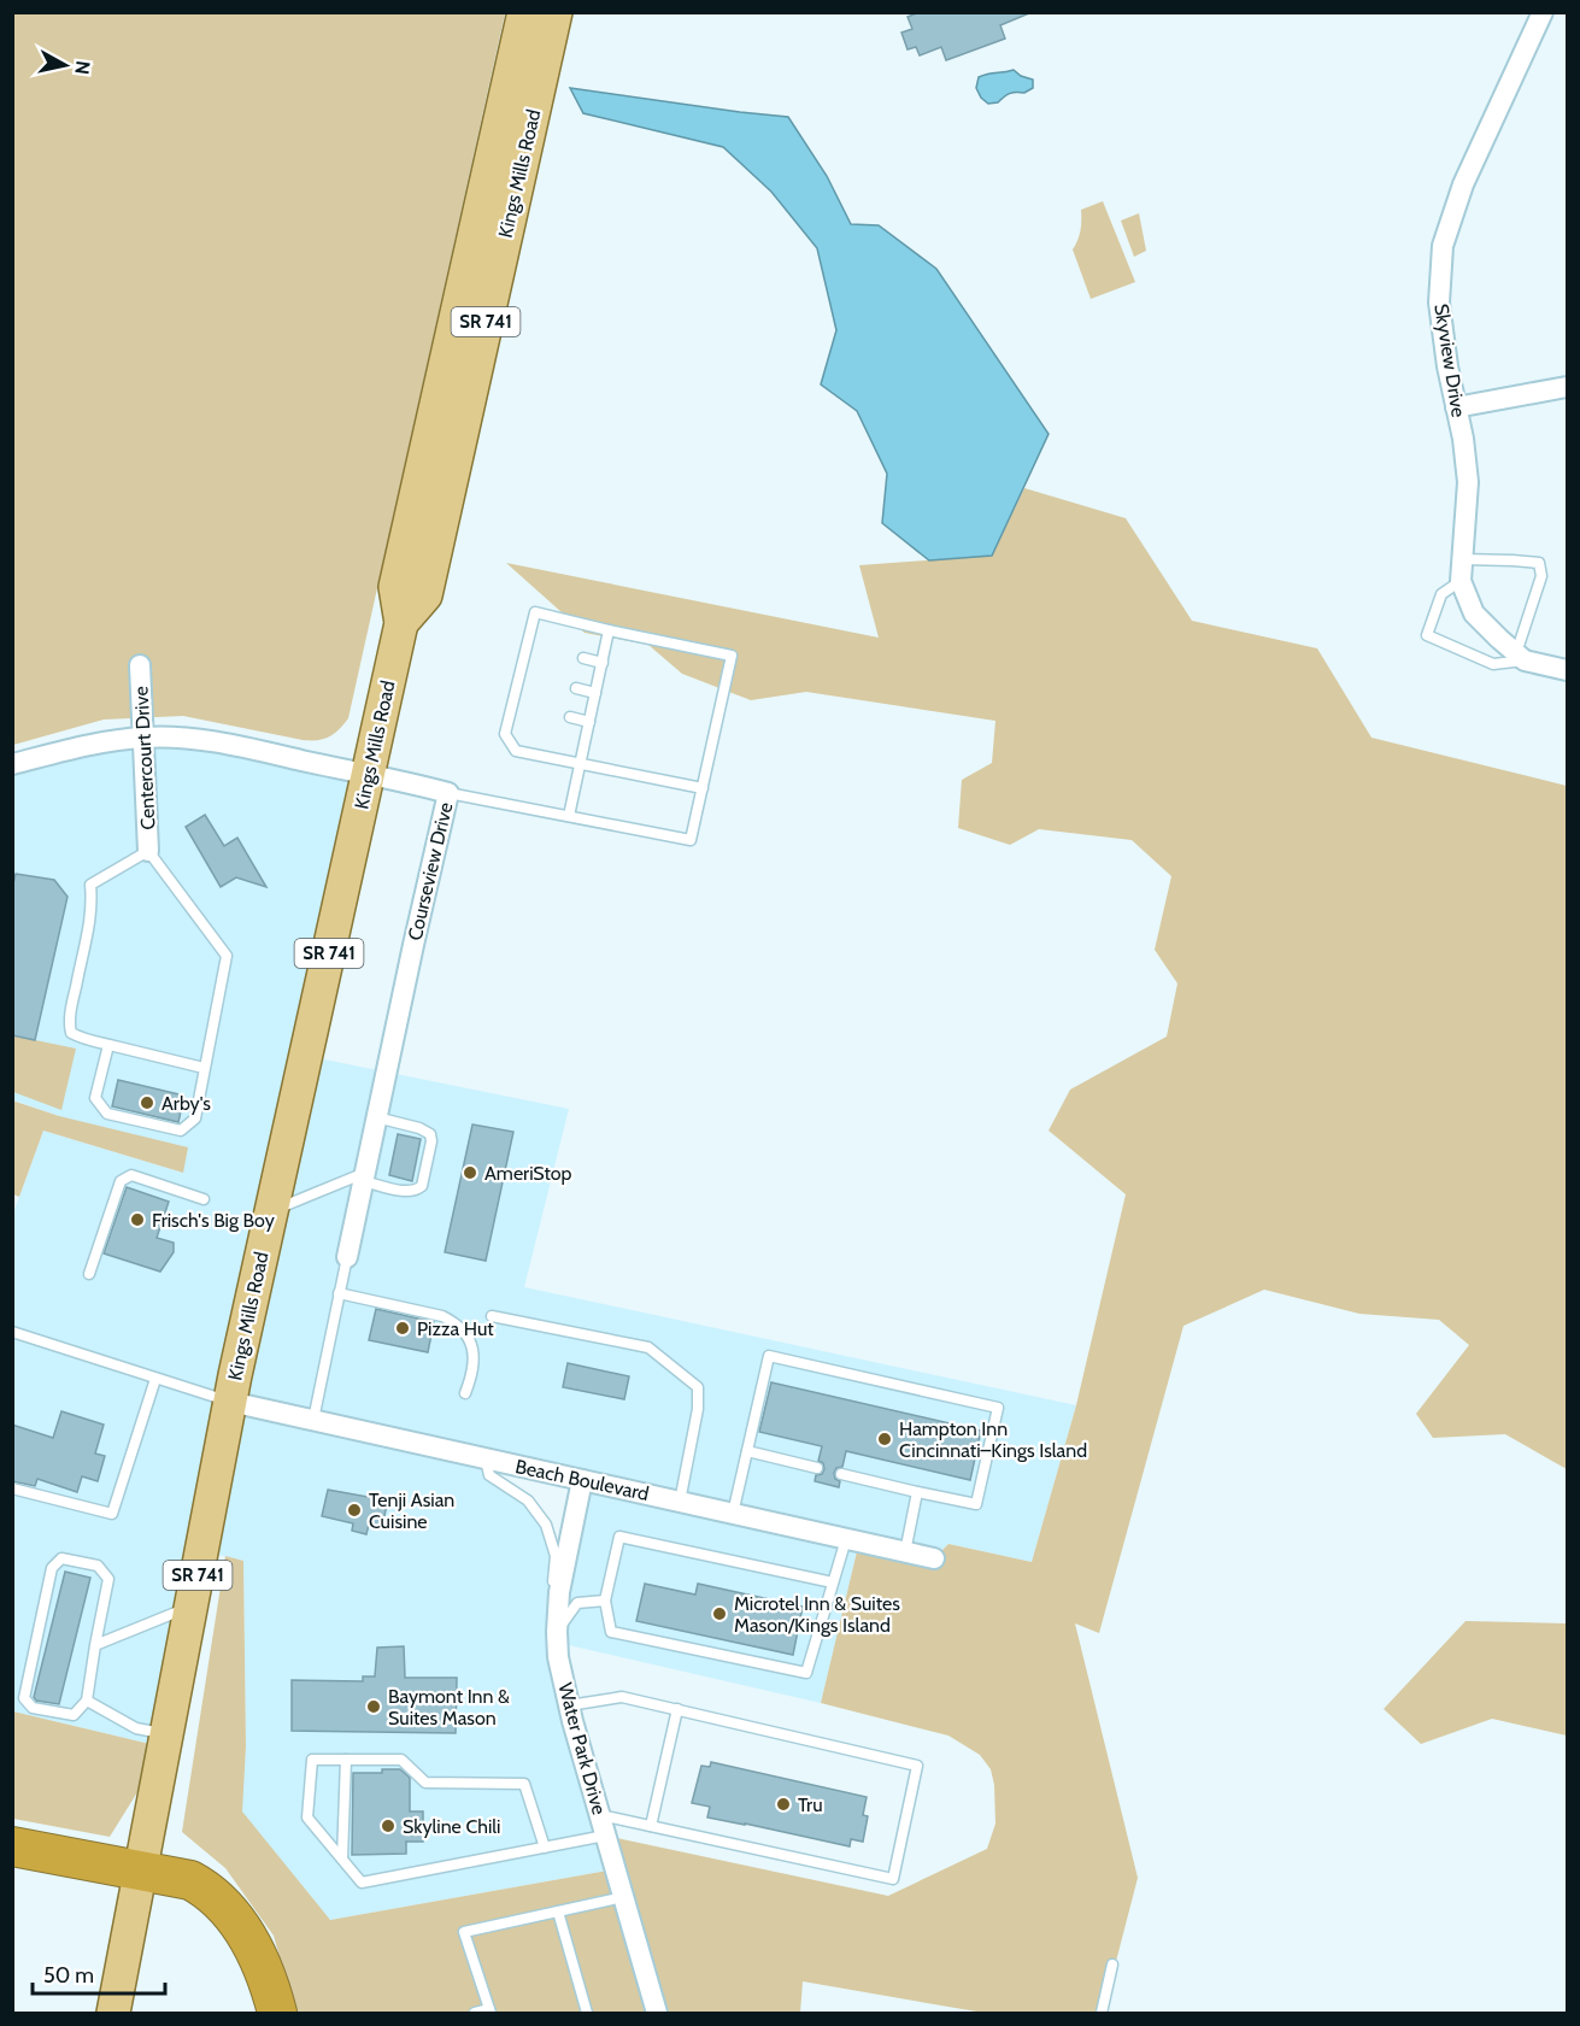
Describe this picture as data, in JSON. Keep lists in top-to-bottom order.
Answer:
{
  "streets": {
    "main road": ["Kings Mills Road", "SR 741"],
    "street": [
      "Skyview Drive",
      "Centercourt Drive",
      "Courseview Drive",
      "Beach Boulevard",
      "Water Park Drive"
    ]
  },
  "crossings": [
    ["Kings Mills Road", "Courseview Drive"],
    ["Kings Mills Road", "Beach Boulevard"],
    ["Centercourt Drive", "Courseview Drive"],
    ["Beach Boulevard", "Water Park Drive"]
  ],
  "places": [
    "Arby's",
    "AmeriStop",
    "Frisch's Big Boy",
    "Pizza Hut",
    "Hampton Inn Cincinnati–Kings Island",
    "Tenji Asian Cuisine",
    "Microtel Inn & Suites Mason/Kings Island",
    "Baymont Inn & Suites Mason",
    "Tru",
    "Skyline Chili"
  ],
  "scale_bar": "50 m",
  "north": "right"
}
